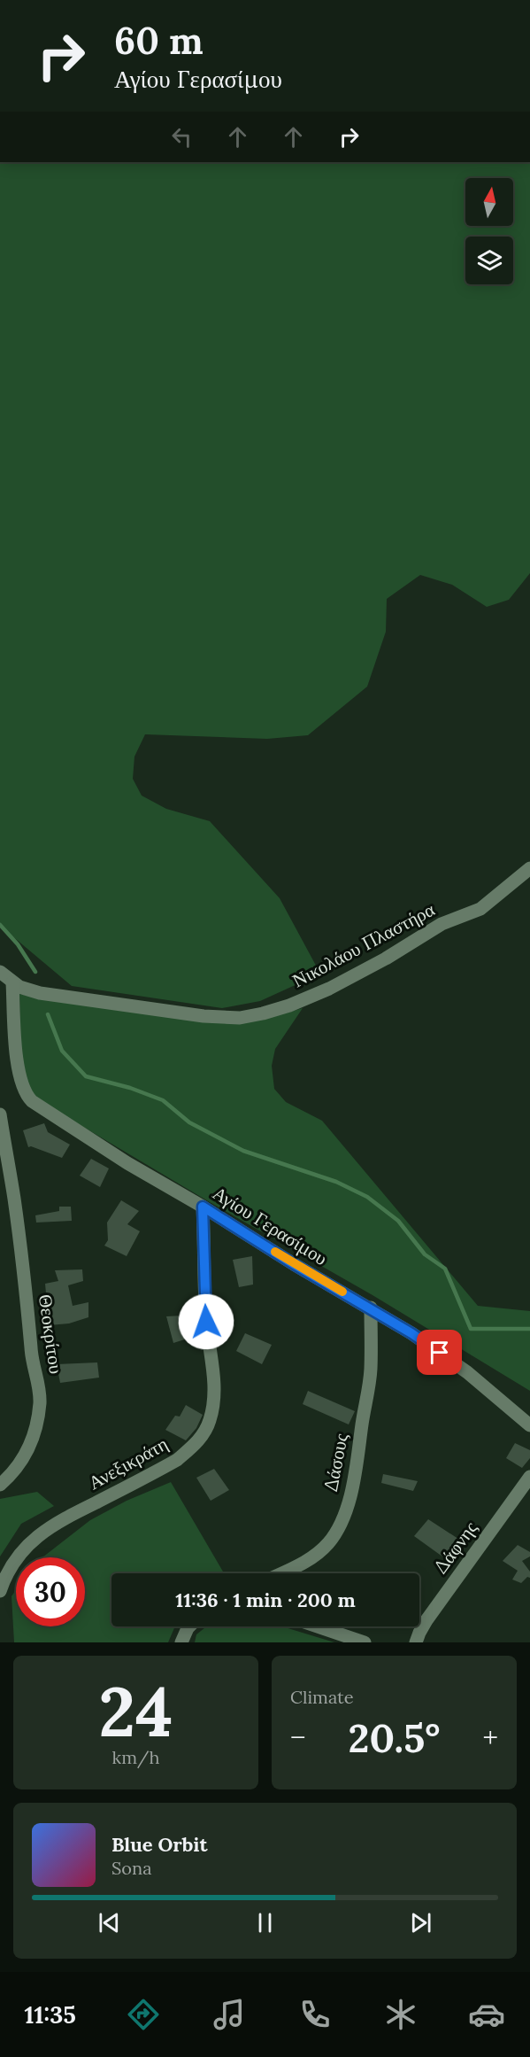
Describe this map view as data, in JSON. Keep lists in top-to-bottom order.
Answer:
{
  "streets": {
    "street": [
      "Νικολάου Πλαστήρα",
      "Αγίου Γερασίμου",
      "Θεοκρίτου",
      "Δάσους",
      "Ανεξικράτη",
      "Δάφνης"
    ]
  },
  "crossings": [
    ["Νικολάου Πλαστήρα", "Αγίου Γερασίμου"],
    ["Αγίου Γερασίμου", "Δάσους"],
    ["Αγίου Γερασίμου", "Ανεξικράτη"]
  ],
  "north": "top",
  "page": {
    "turn": ["60 m", "Αγίου Γερασίμου"],
    "limit": "30",
    "trip": "11:36 · 1 min · 200 m",
    "tile": [
      ["24", "km/h"],
      "Climate"
    ],
    "heat": ["−", "20.5°", "+"],
    "song": ["Blue Orbit", "Sona"],
    "tabs": "11:35"
  }
}
